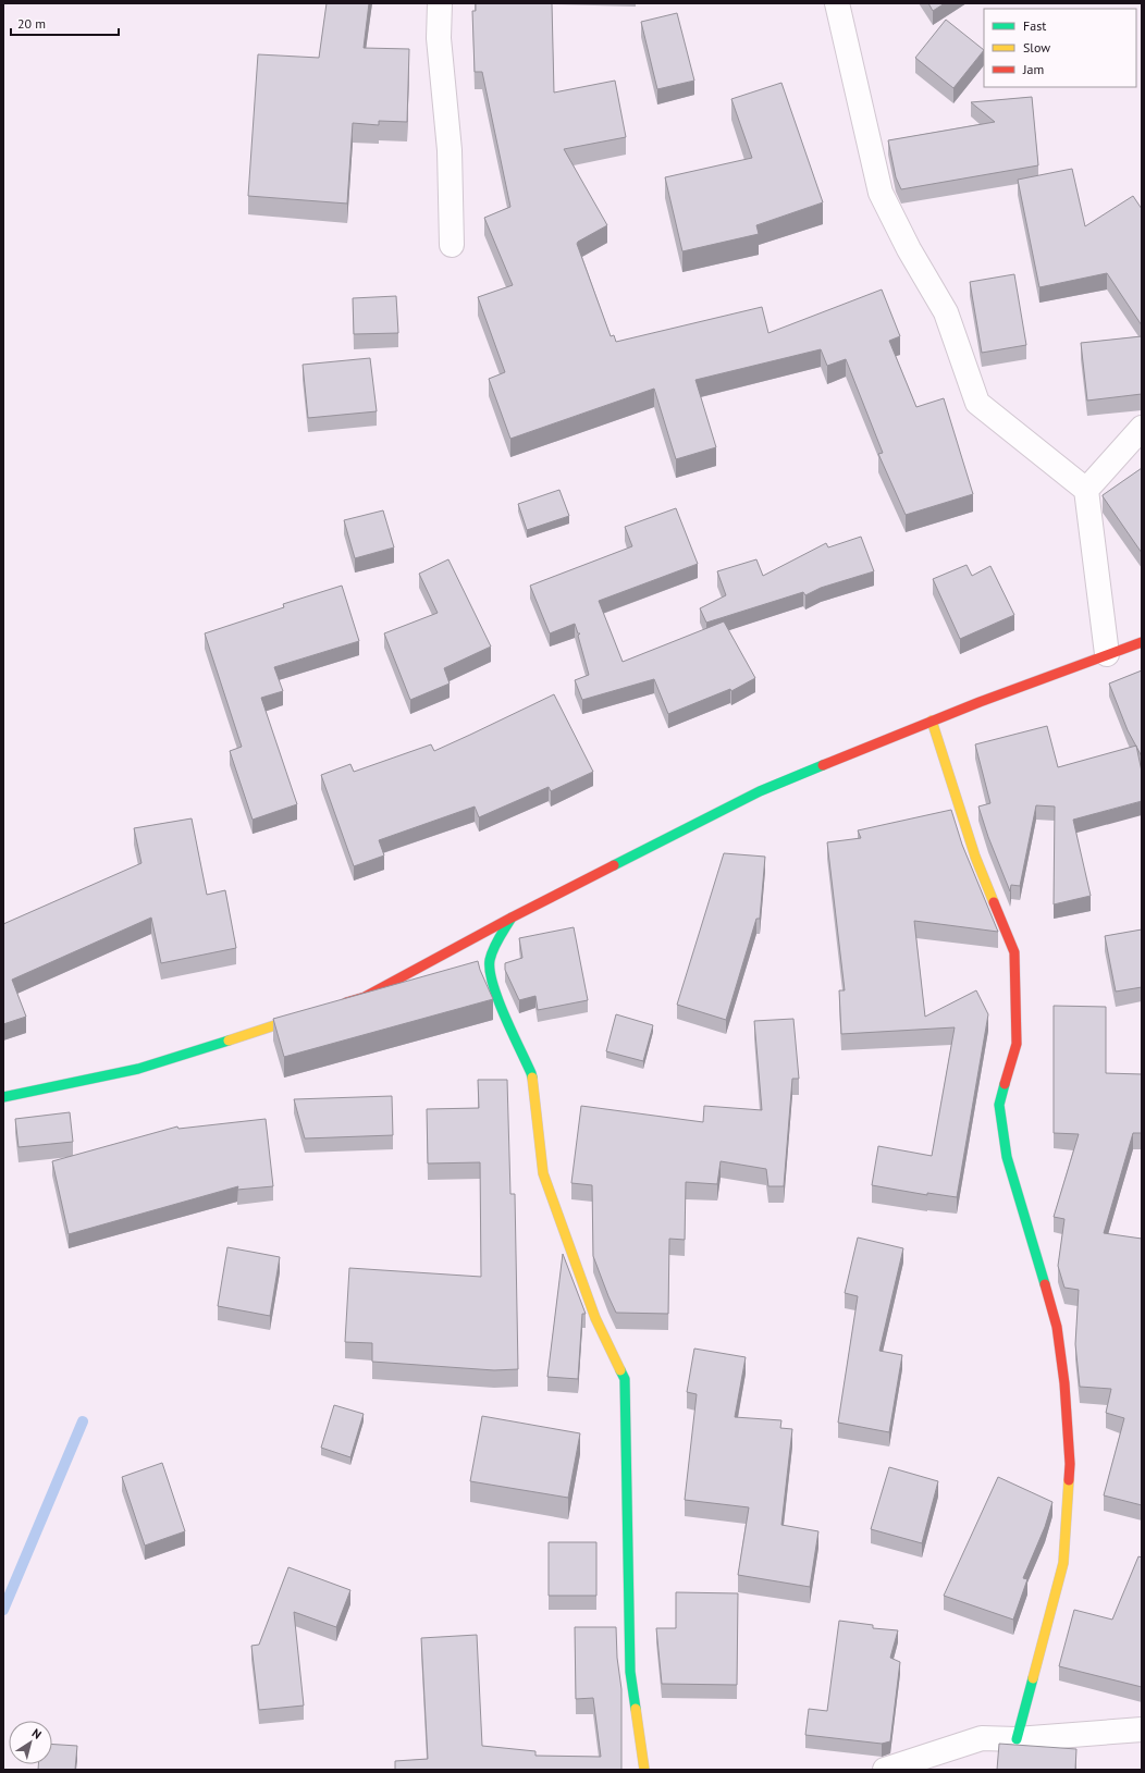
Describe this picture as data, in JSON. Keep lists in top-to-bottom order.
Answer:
{
  "legend": ["Fast", "Slow", "Jam"],
  "scale_bar": "20 m",
  "north": "top right"
}
